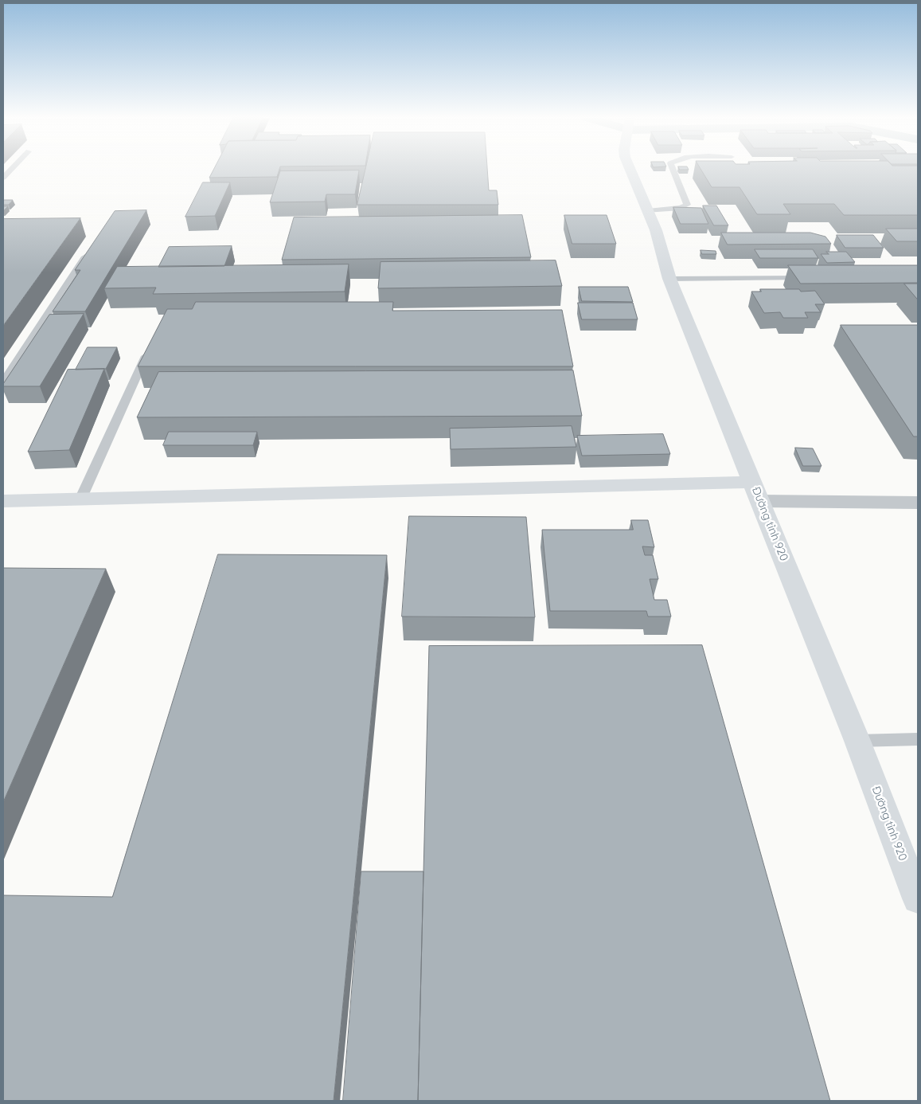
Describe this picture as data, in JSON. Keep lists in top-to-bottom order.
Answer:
{
  "streets": {
    "main road": ["Đường tỉnh 920"]
  }
}
